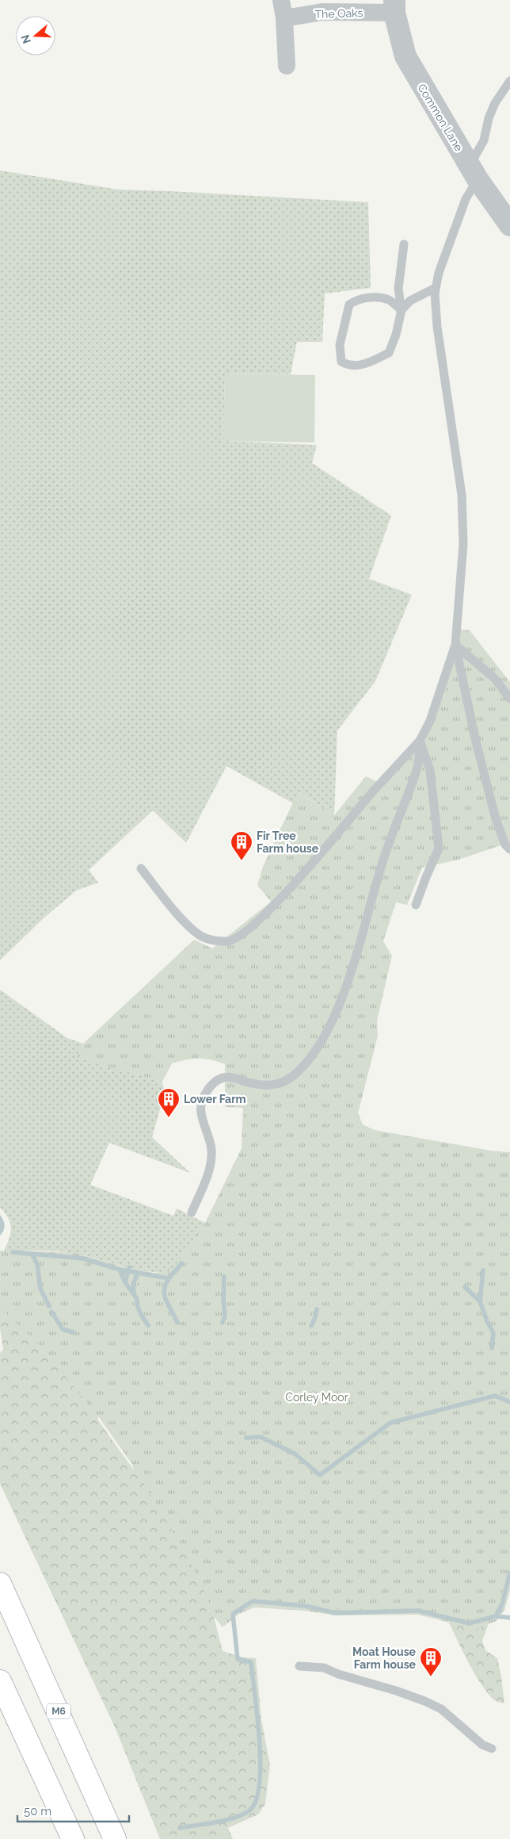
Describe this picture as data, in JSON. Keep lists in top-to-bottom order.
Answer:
{
  "streets": {
    "highway": ["M6"],
    "street": ["The Oaks", "Common Lane"]
  },
  "crossings": [
    ["The Oaks", "Common Lane"]
  ],
  "parks": ["Corley Moor"],
  "places": {
    "building": ["Fir Tree Farm house", "Lower Farm", "Moat House Farm house"]
  },
  "scale_bar": "50 m",
  "north": "left"
}
